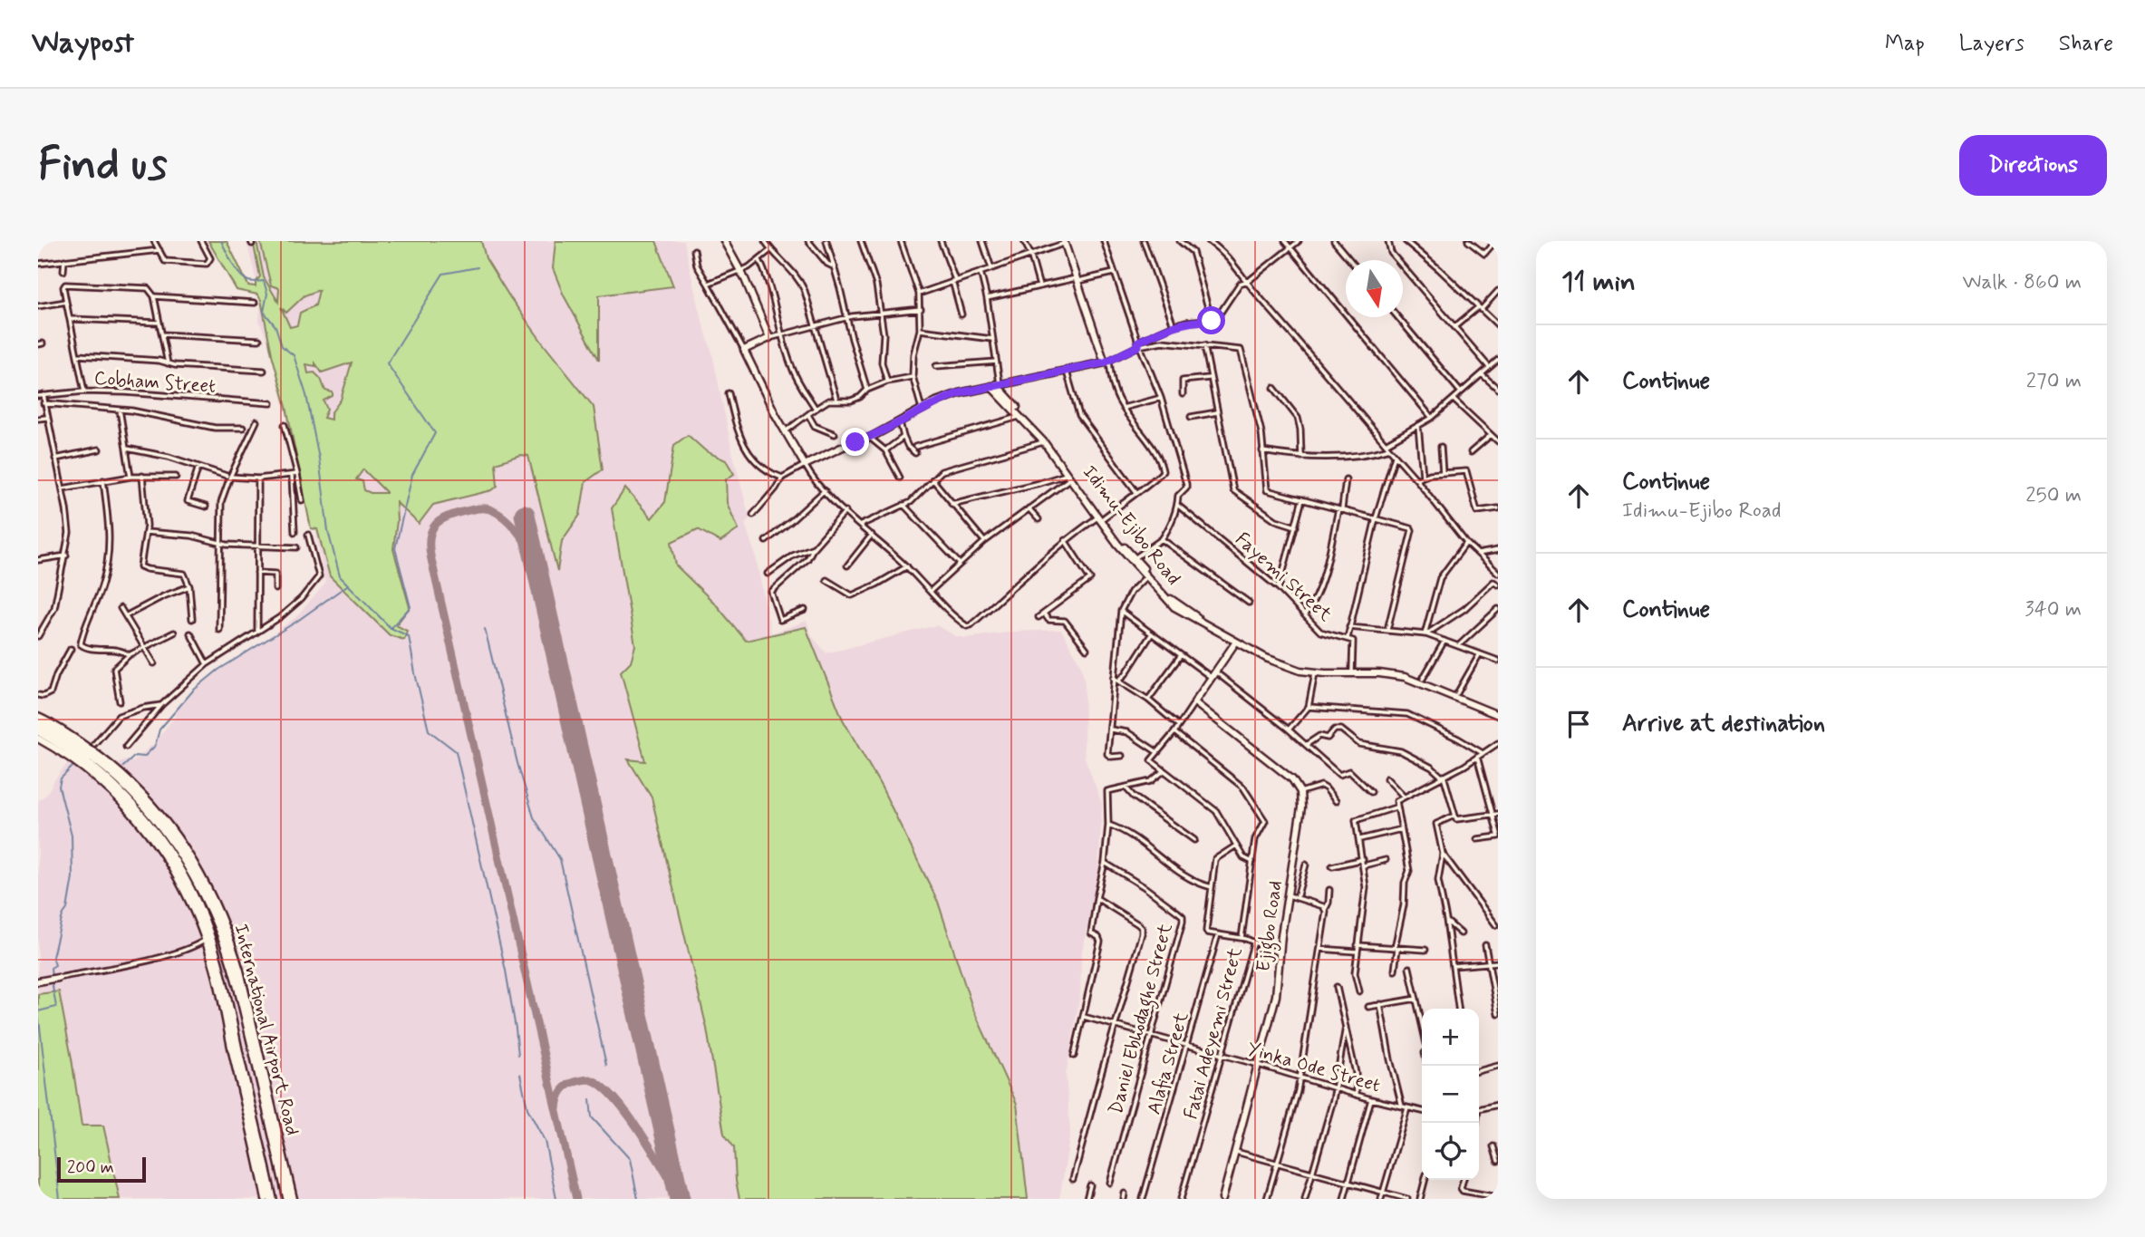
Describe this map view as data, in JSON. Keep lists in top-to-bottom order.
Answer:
{
  "streets": {
    "highway": ["International Airport Road"],
    "main road": ["Idimu-Ejibo Road", "Ejigbo Road"],
    "street": [
      "Cobham Street",
      "Fayemi Street",
      "Daniel Ebhodaghe Street",
      "Fatai Adeyemi Street",
      "Alafia Street",
      "Yinka Ode Street"
    ]
  },
  "crossings": [
    ["Idimu-Ejibo Road", "Fayemi Street"],
    ["Ejigbo Road", "Yinka Ode Street"],
    ["Daniel Ebhodaghe Street", "Yinka Ode Street"],
    ["Fatai Adeyemi Street", "Alafia Street"],
    ["Fatai Adeyemi Street", "Yinka Ode Street"],
    ["Alafia Street", "Yinka Ode Street"]
  ],
  "scale_bar": "200 m",
  "north": "bottom",
  "page": {
    "header": "Waypost",
    "nav": ["Map", "Layers", "Share"],
    "buttons": "Directions",
    "title": "Find us",
    "heading": ["11 min", "Walk · 860 m"],
    "list": [
      ["Continue", "270 m"],
      ["Continue", "Idimu-Ejibo Road", "250 m"],
      ["Continue", "340 m"],
      "Arrive at destination"
    ],
    "map_buttons": ["+", "−"],
    "scale": "200 m"
  }
}
